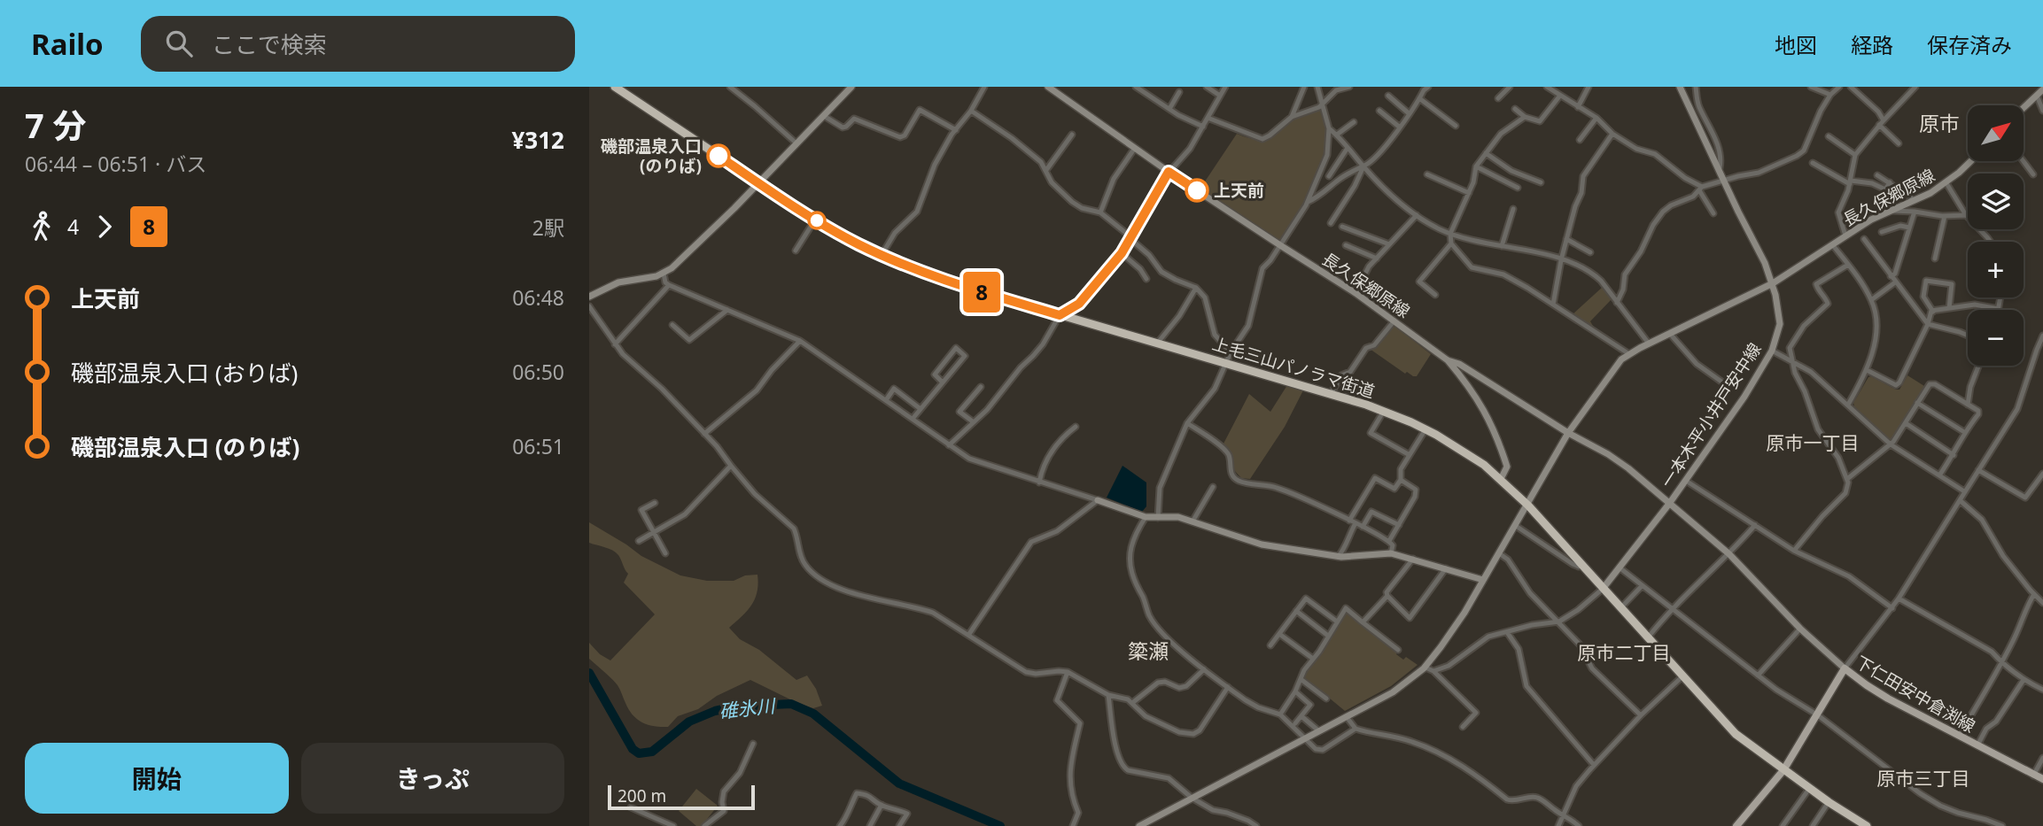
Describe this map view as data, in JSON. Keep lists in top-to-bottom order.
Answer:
{
  "streets": {
    "highway": ["上毛三山パノラマ街道"],
    "main road": ["長久保郷原線", "一本木平小井戸安中線", "下仁田安中倉渕線"]
  },
  "crossings": [
    ["長久保郷原線", "上毛三山パノラマ街道"],
    ["長久保郷原線", "一本木平小井戸安中線"],
    ["上毛三山パノラマ街道", "下仁田安中倉渕線"],
    ["一本木平小井戸安中線", "下仁田安中倉渕線"]
  ],
  "districts": [
    "原市",
    "原市一丁目",
    "簗瀬",
    "原市二丁目",
    "原市三丁目"
  ],
  "water": ["碓氷川"],
  "places": ["磯部温泉入口 (のりば)", "上天前"],
  "lines": ["bus line 8"],
  "scale_bar": "200 m",
  "north": "top right",
  "page": {
    "header": "Railo",
    "search": "ここで検索",
    "nav": ["地図", "経路", "保存済み"],
    "heading": ["7 分", "06:44 – 06:51 · バス", "¥312"],
    "on_map": "8",
    "map_buttons": ["+", "−"],
    "legs": ["4", "8", "2駅"],
    "list": [
      {
        "name": "上天前",
        "value": "06:48"
      },
      {
        "name": "磯部温泉入口 (おりば)",
        "value": "06:50"
      },
      {
        "name": "磯部温泉入口 (のりば)",
        "value": "06:51"
      }
    ],
    "buttons": ["開始", "きっぷ"],
    "scale": "200 m"
  }
}
